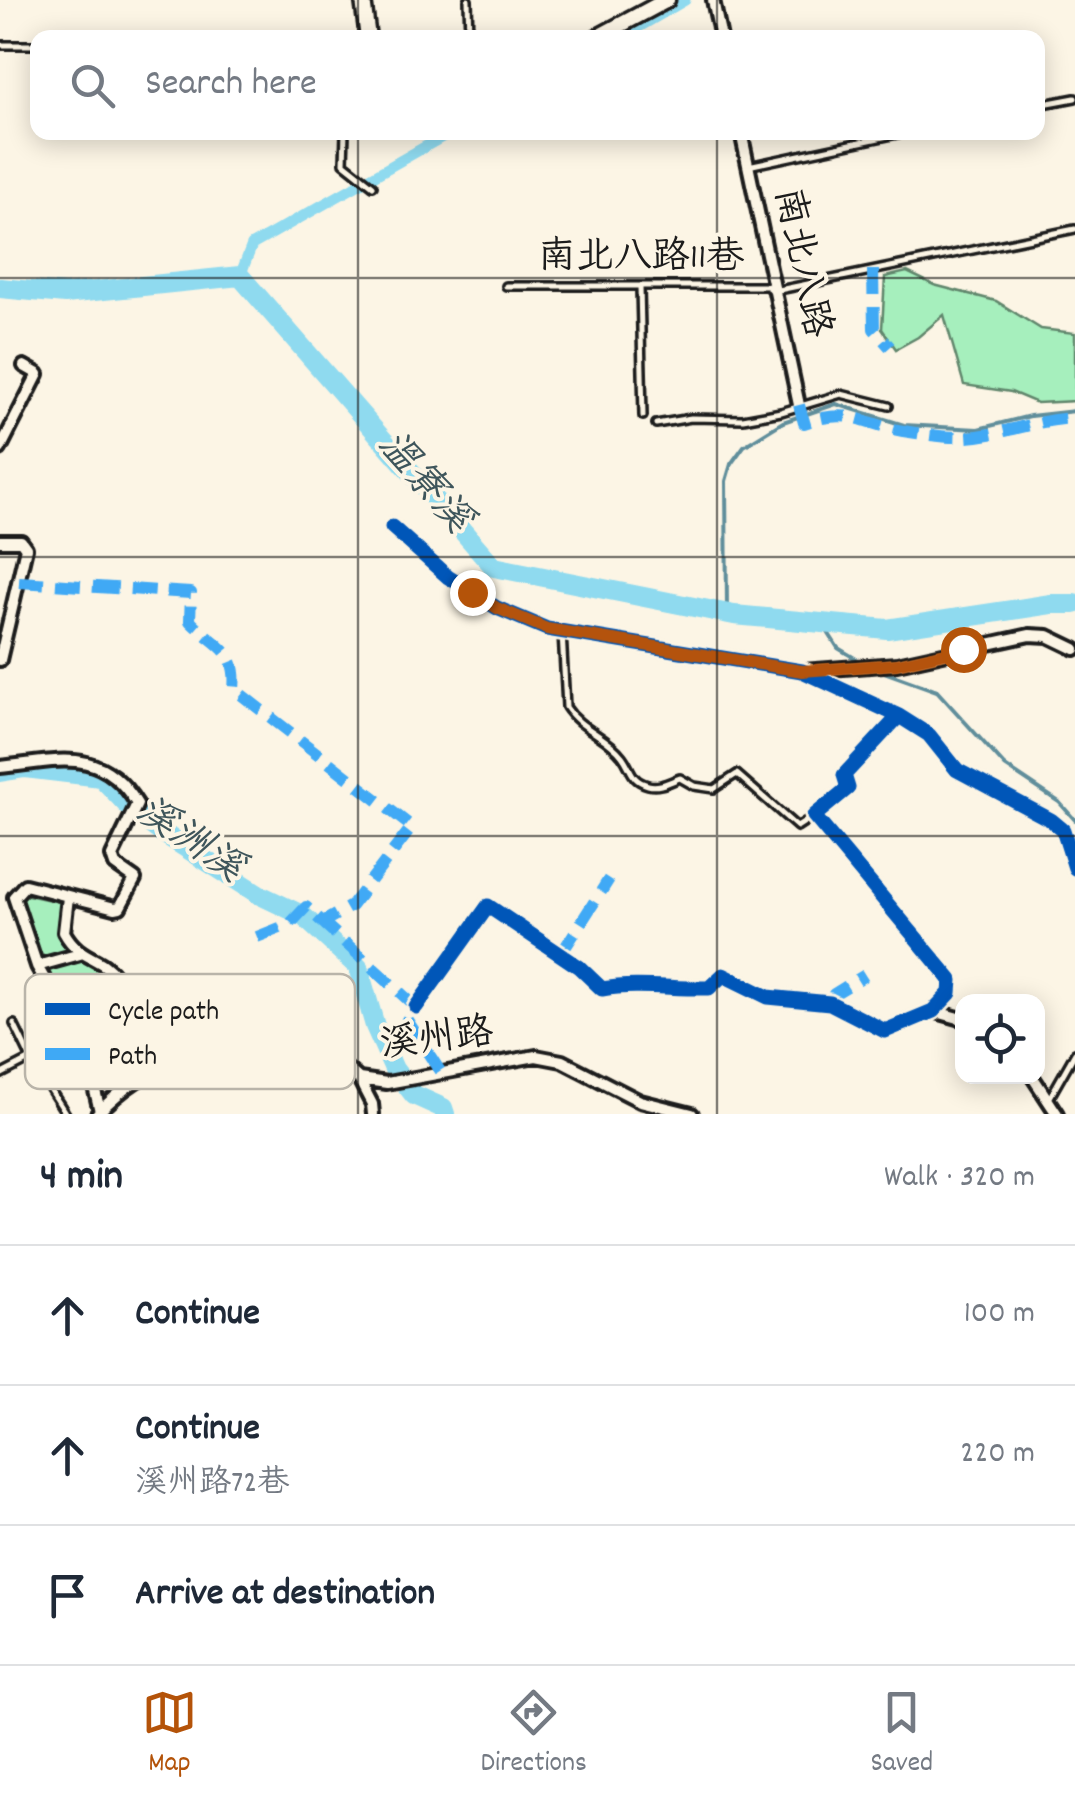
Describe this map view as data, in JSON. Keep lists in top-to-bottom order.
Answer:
{
  "streets": {
    "street": ["南北八路", "溪州路"],
    "lane": ["南北八路11巷"]
  },
  "crossings": [
    ["南北八路11巷", "南北八路"]
  ],
  "water": ["溫寮溪", "溪洲溪"],
  "legend": ["Cycle path", "Path"],
  "page": {
    "search": "Search here",
    "heading": ["4 min", "Walk · 320 m"],
    "list": [
      ["Continue", "100 m"],
      ["Continue", "溪州路72巷", "220 m"],
      "Arrive at destination"
    ],
    "nav": ["Map", "Directions", "Saved"]
  }
}
